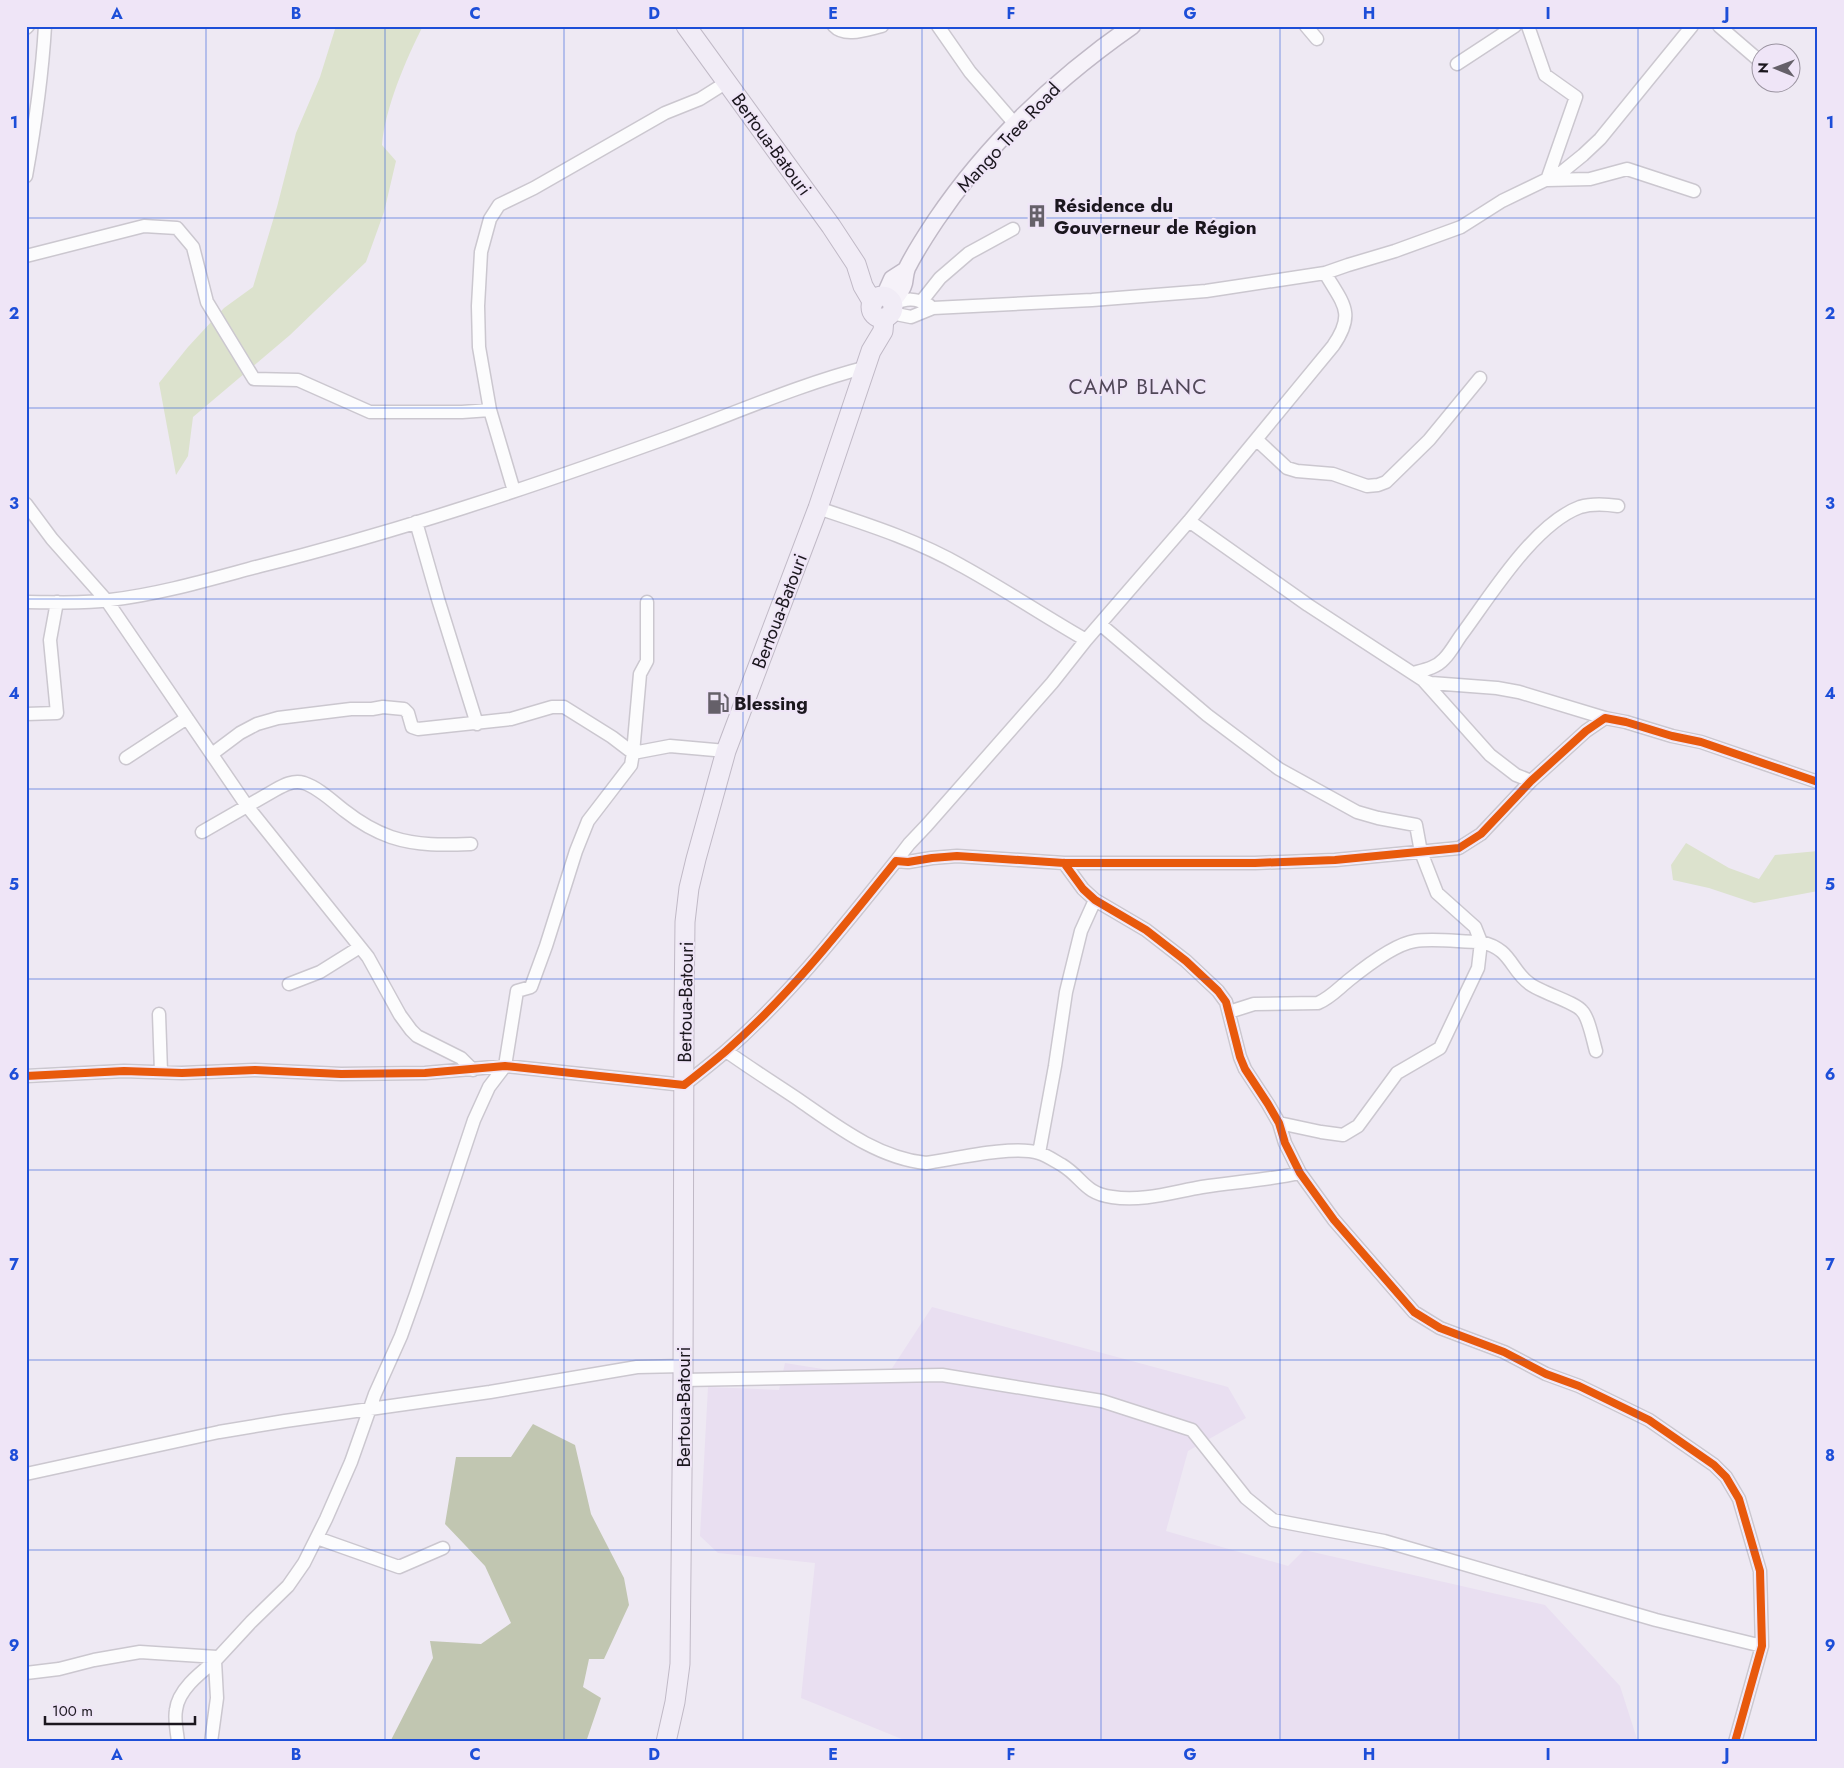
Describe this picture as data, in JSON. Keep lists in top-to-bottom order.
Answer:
{
  "streets": {
    "highway": ["Bertoua-Batouri"],
    "main road": ["Mango Tree Road"]
  },
  "crossings": [
    ["Mango Tree Road", "Bertoua-Batouri"]
  ],
  "districts": ["CAMP BLANC"],
  "places": {
    "building": ["Résidence du Gouverneur de Région"],
    "fuel station": ["Blessing"]
  },
  "scale_bar": "100 m",
  "north": "left",
  "grid": {
    "columns": [
      "A",
      "B",
      "C",
      "D",
      "E",
      "F",
      "G",
      "H",
      "I",
      "J"
    ],
    "rows": [
      "1",
      "2",
      "3",
      "4",
      "5",
      "6",
      "7",
      "8",
      "9"
    ]
  }
}
